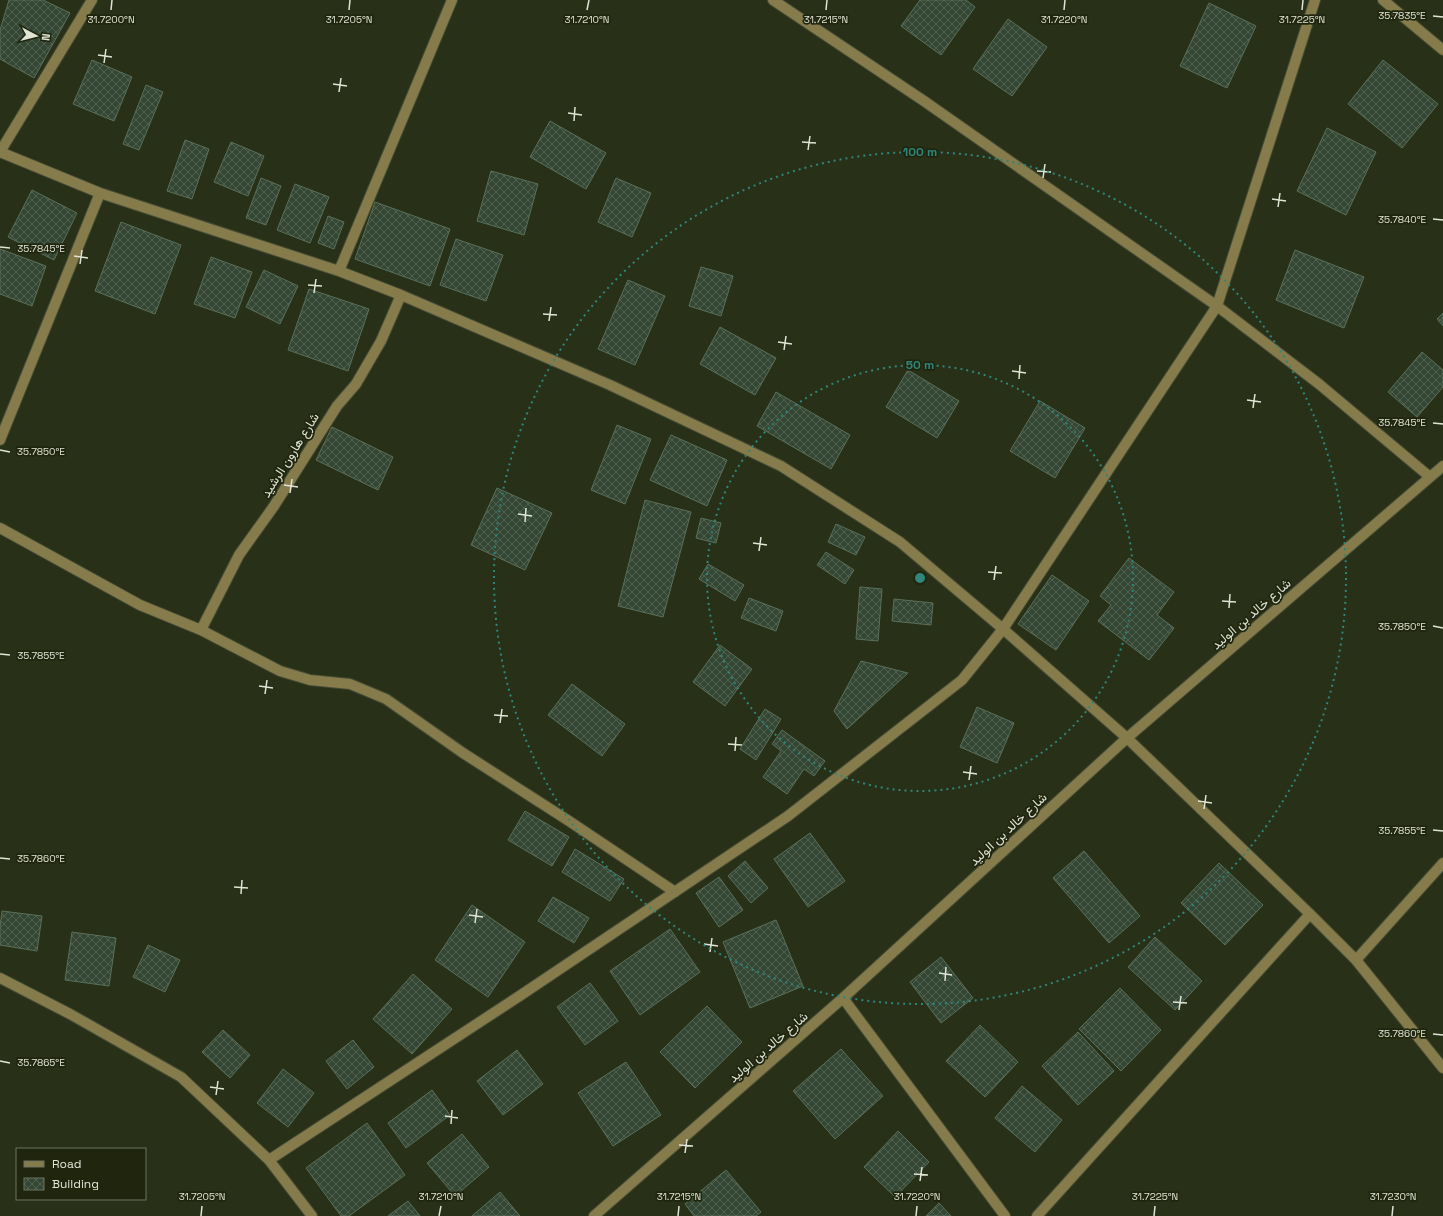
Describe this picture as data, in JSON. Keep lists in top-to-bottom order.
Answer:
{
  "streets": {
    "street": ["شارع هارون الرشيد", "شارع خالد بن الوليد"]
  },
  "legend": ["Road", "Building"],
  "north": "right",
  "coordinates": [
    "35.7835°E",
    "31.7200°N",
    "31.7205°N",
    "31.7210°N",
    "31.7215°N",
    "31.7220°N",
    "31.7225°N",
    "35.7840°E",
    "35.7845°E",
    "35.7850°E",
    "35.7855°E",
    "35.7860°E",
    "35.7865°E",
    "31.7230°N"
  ],
  "rings": ["100 m", "50 m"]
}
